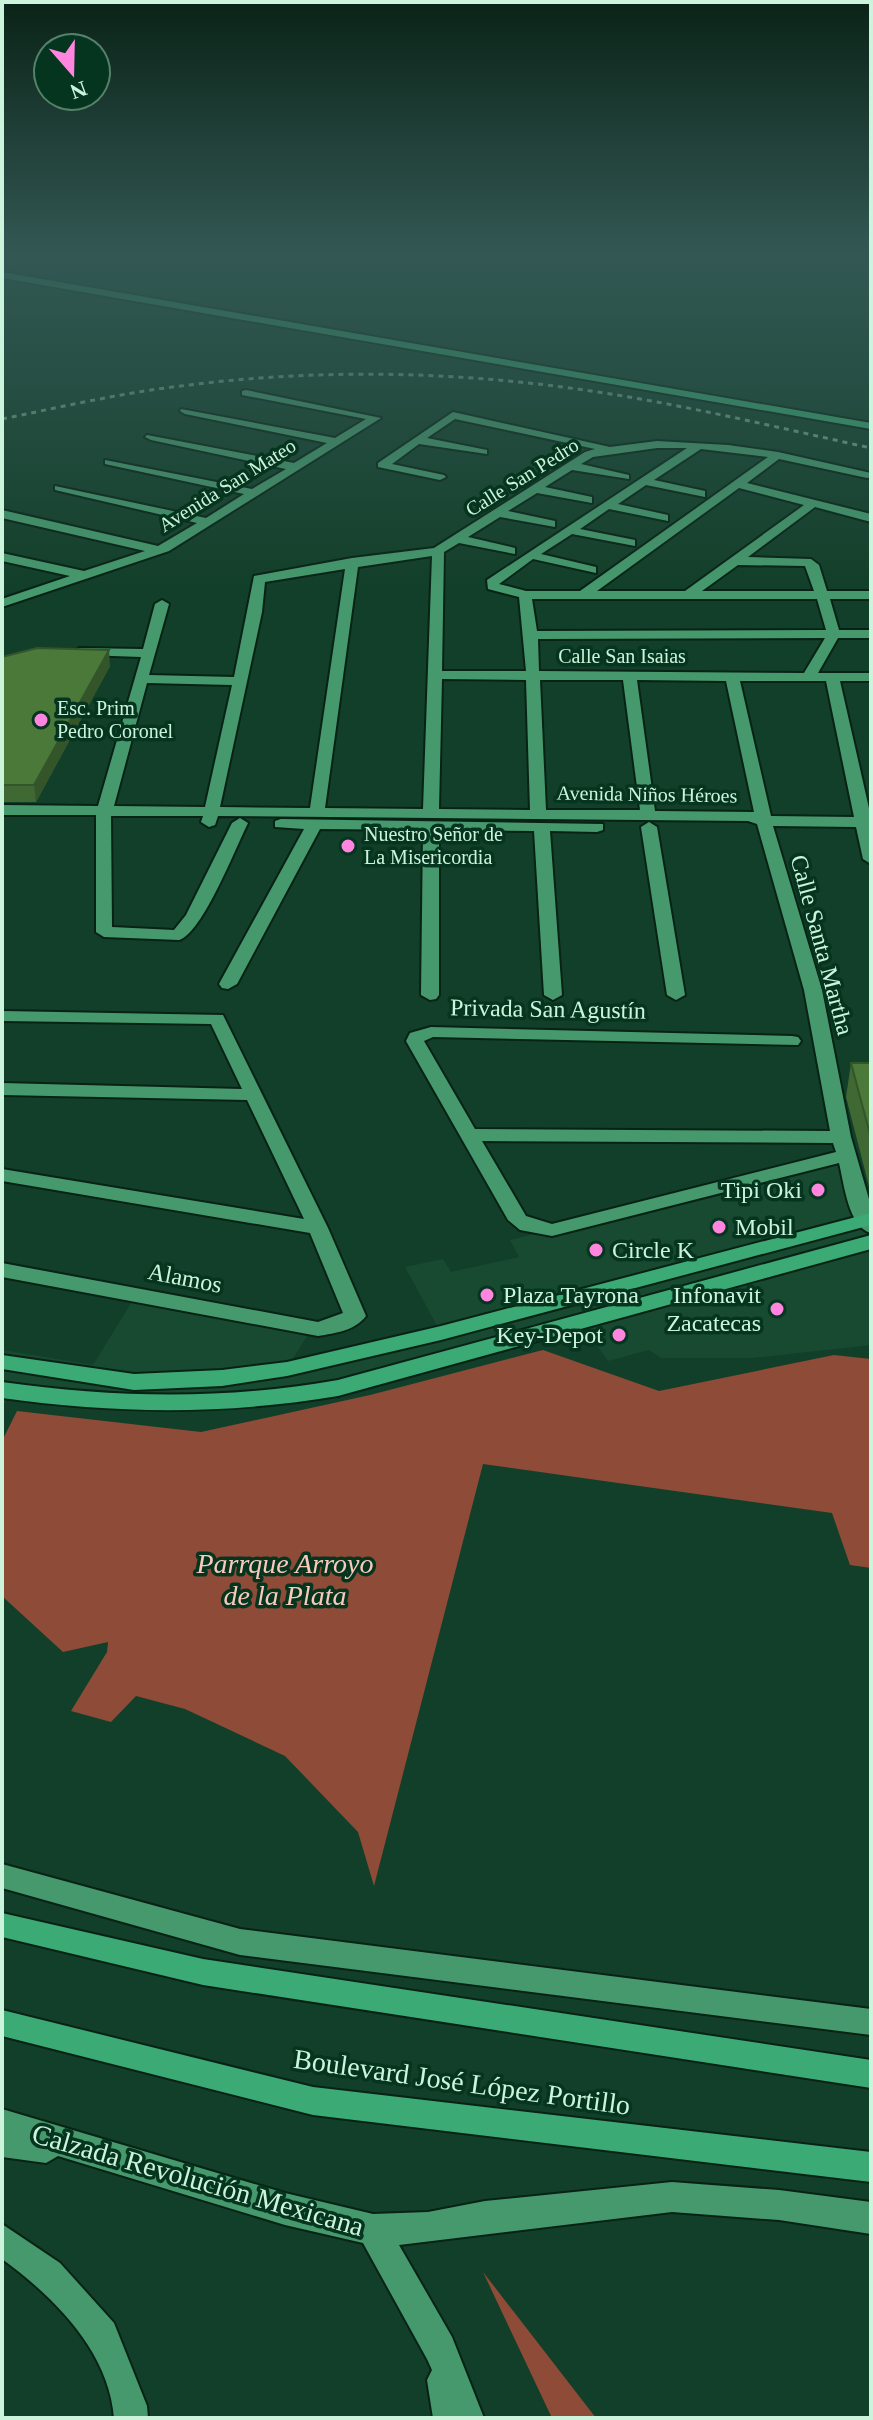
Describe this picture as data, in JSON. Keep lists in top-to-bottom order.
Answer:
{
  "streets": {
    "main road": ["Boulevard José López Portillo"],
    "street": [
      "Calle San Pedro",
      "Avenida San Mateo",
      "Calle San Isaias",
      "Avenida Niños Héroes",
      "Calle Santa Martha",
      "Privada San Agustín",
      "Alamos",
      "Calzada Revolución Mexicana"
    ]
  },
  "crossings": [
    ["Calle San Isaias", "Calle Santa Martha"],
    ["Avenida Niños Héroes", "Calle Santa Martha"],
    ["Calle Santa Martha", "Privada San Agustín"]
  ],
  "parks": ["Parrque Arroyo de la Plata"],
  "places": [
    "Esc. Prim Pedro Coronel",
    "Nuestro Señor de La Misericordia",
    "Tipi Oki",
    "Mobil",
    "Circle K",
    "Plaza Tayrona",
    "Infonavit Zacatecas",
    "Key-Depot"
  ],
  "north": "bottom"
}
